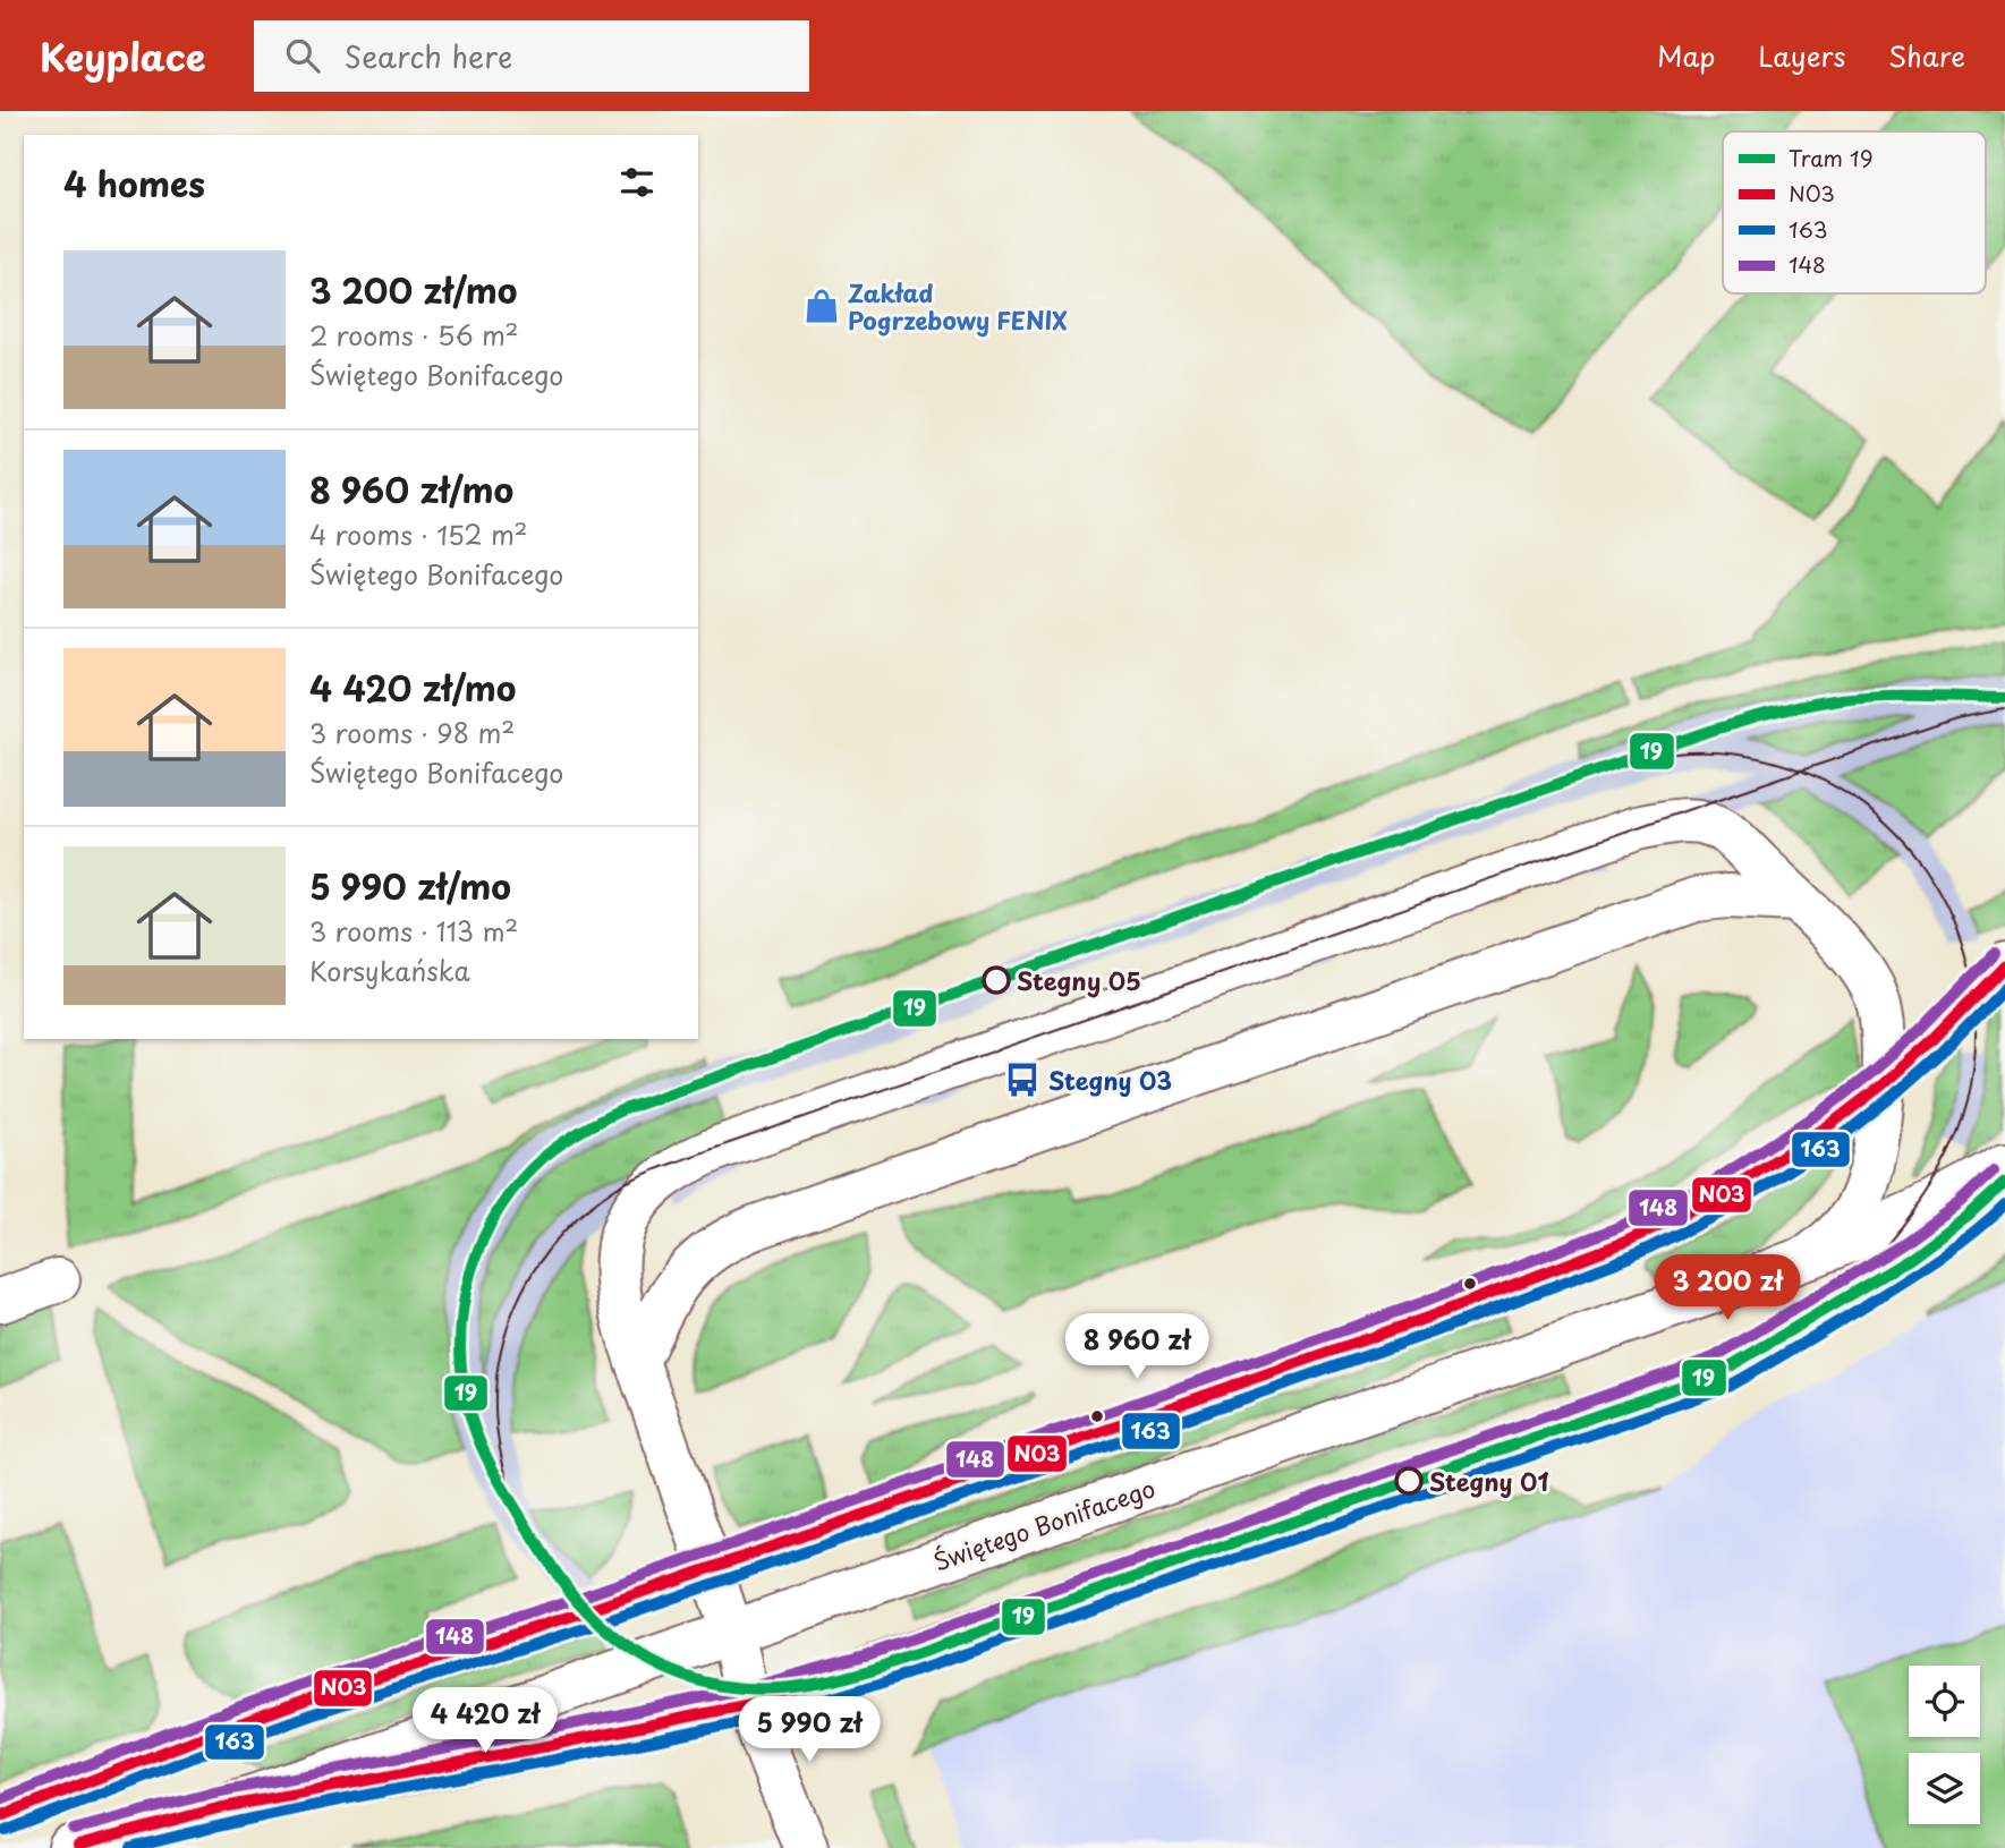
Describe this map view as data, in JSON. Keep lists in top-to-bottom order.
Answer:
{
  "streets": {
    "street": ["Świętego Bonifacego"]
  },
  "places": {
    "shop": ["Zakład Pogrzebowy FENIX"],
    "other": ["Stegny 05", "Stegny 01"],
    "bus stop": ["Stegny 03"]
  },
  "lines": [
    "tram line 19",
    "transit line 148",
    "transit line N03",
    "transit line 163"
  ],
  "legend": [
    "Tram 19",
    "N03",
    "163",
    "148"
  ],
  "page": {
    "header": "Keyplace",
    "search": "Search here",
    "nav": ["Map", "Layers", "Share"],
    "heading": "4 homes",
    "list": [
      {
        "name": "3 200 zł/mo",
        "note": "2 rooms · 56 m² · Świętego Bonifacego"
      },
      {
        "name": "8 960 zł/mo",
        "note": "4 rooms · 152 m² · Świętego Bonifacego"
      },
      {
        "name": "4 420 zł/mo",
        "note": "3 rooms · 98 m² · Świętego Bonifacego"
      },
      {
        "name": "5 990 zł/mo",
        "note": "3 rooms · 113 m² · Korsykańska"
      }
    ],
    "price": [
      "3 200 zł",
      "8 960 zł",
      "4 420 zł",
      "5 990 zł"
    ]
  }
}
